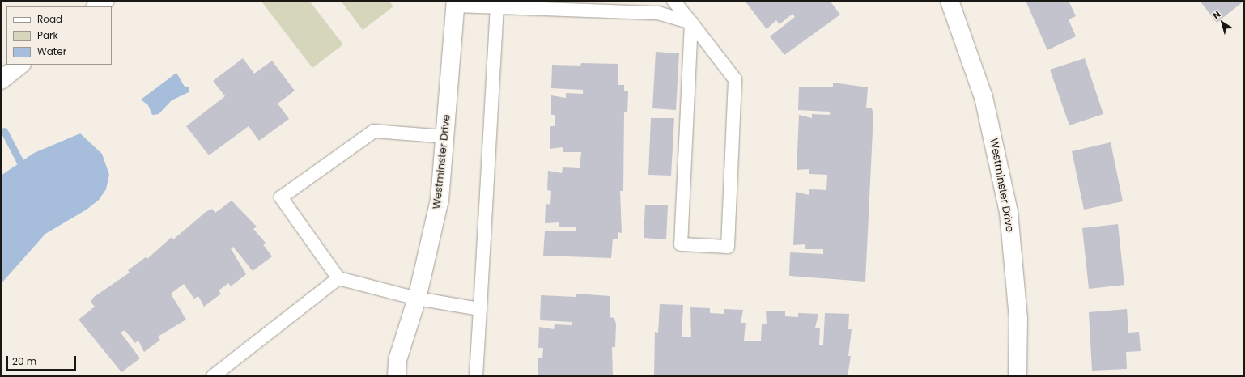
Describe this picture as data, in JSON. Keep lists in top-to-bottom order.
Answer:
{
  "streets": {
    "street": ["Westminster Drive"]
  },
  "legend": ["Road", "Park", "Water"],
  "scale_bar": "20 m",
  "north": "top left"
}
